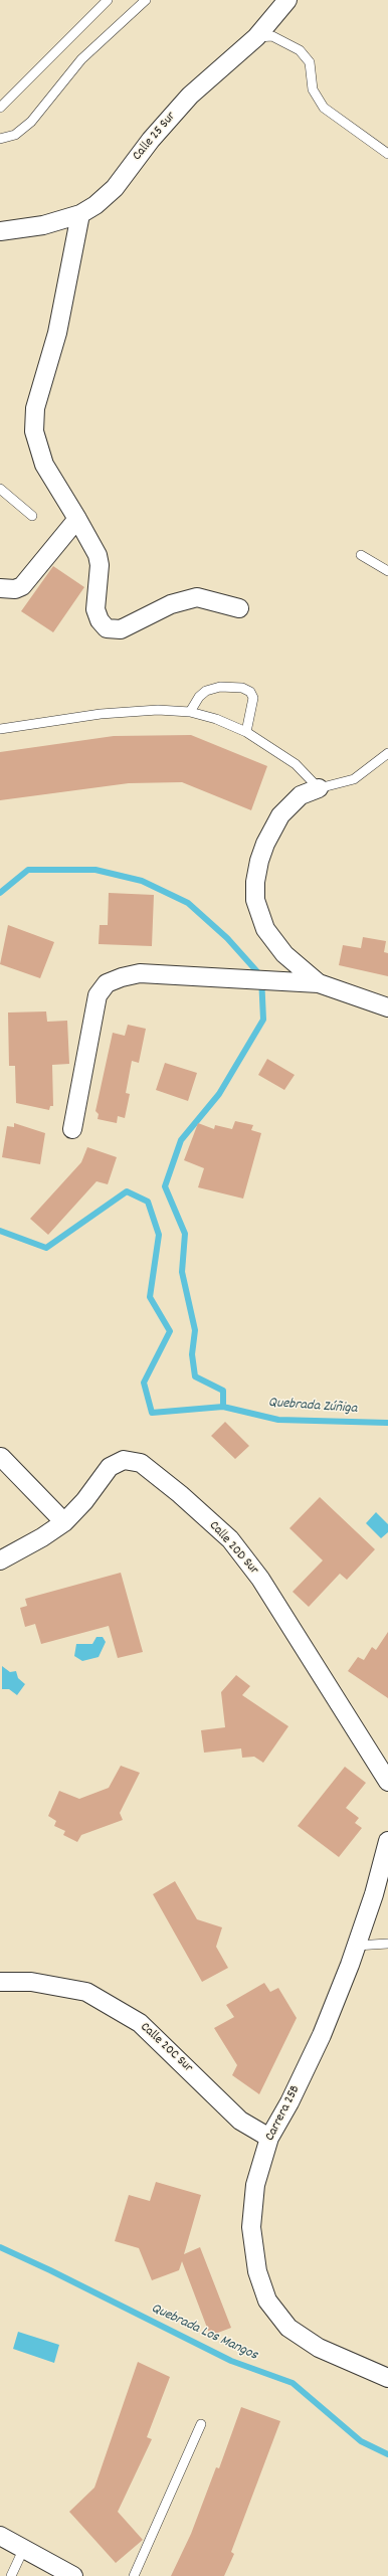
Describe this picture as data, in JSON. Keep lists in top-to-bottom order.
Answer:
{
  "streets": {
    "street": [
      "Calle 25 Sur",
      "Calle 20D Sur",
      "Calle 20C Sur",
      "Carrera 25B"
    ]
  },
  "crossings": [
    ["Calle 20C Sur", "Carrera 25B"]
  ],
  "water": ["Quebrada Zúñiga", "Quebrada Los Mangos"]
}
